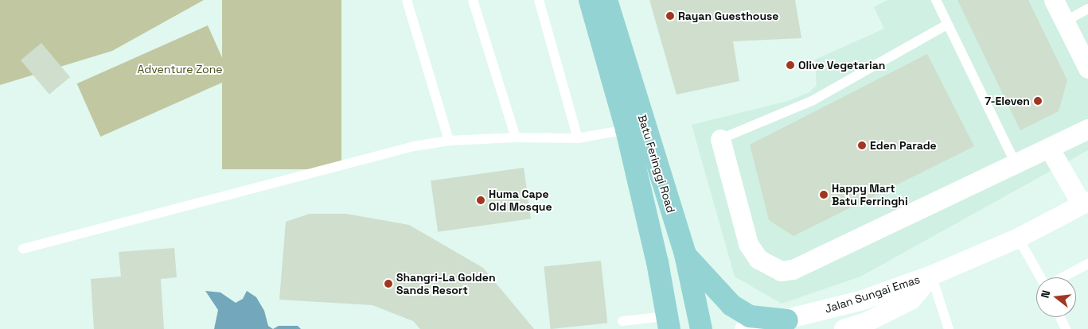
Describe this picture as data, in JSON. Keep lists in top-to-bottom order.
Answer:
{
  "streets": {
    "main road": ["Batu Feringgi Road"],
    "street": ["Jalan Sungai Emas"]
  },
  "parks": ["Adventure Zone"],
  "places": [
    "Rayan Guesthouse",
    "Olive Vegetarian",
    "7-Eleven",
    "Eden Parade",
    "Happy Mart Batu Ferringhi",
    "Huma Cape Old Mosque",
    "Shangri-La Golden Sands Resort"
  ],
  "north": "left"
}
